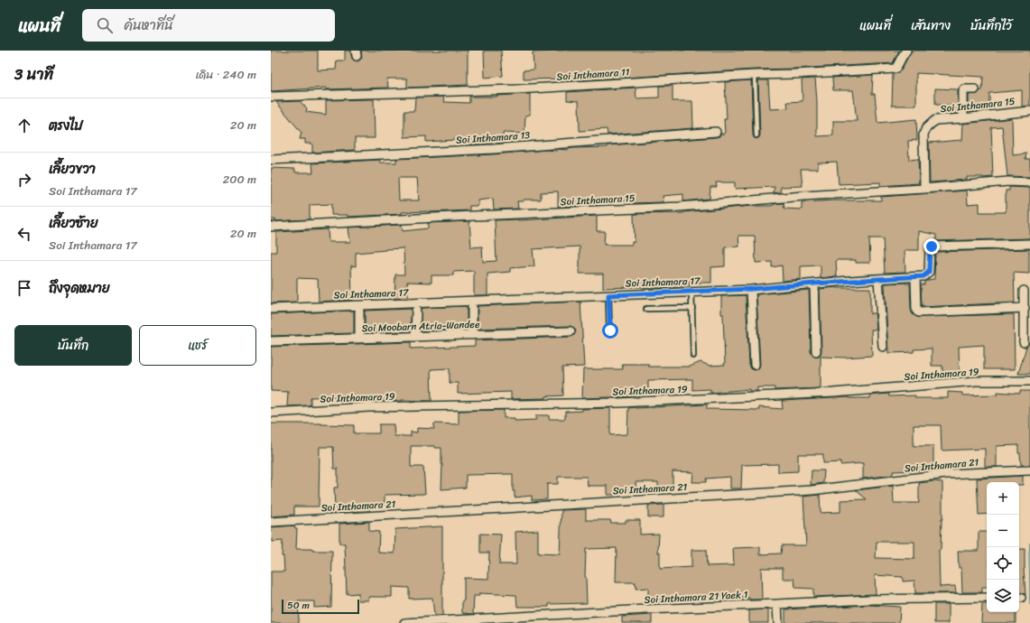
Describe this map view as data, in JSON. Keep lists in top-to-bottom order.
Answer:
{
  "streets": {
    "street": [
      "Soi Inthamara 11",
      "Soi Inthamara 15",
      "Soi Inthamara 13",
      "Soi Inthamara 17",
      "Soi Moobarn Atria-Wandee",
      "Soi Inthamara 19",
      "Soi Inthamara 21",
      "Soi Inthamara 21 Yaek 1"
    ]
  },
  "scale_bar": "50 m",
  "page": {
    "header": "แผนที่",
    "search": "ค้นหาที่นี่",
    "nav": ["แผนที่", "เส้นทาง", "บันทึกไว้"],
    "heading": ["3 นาที", "เดิน · 240 m"],
    "list": [
      ["ตรงไป", "20 m"],
      ["เลี้ยวขวา", "Soi Inthamara 17", "200 m"],
      ["เลี้ยวซ้าย", "Soi Inthamara 17", "20 m"],
      "ถึงจุดหมาย"
    ],
    "buttons": ["บันทึก", "แชร์"],
    "map_buttons": ["+", "−"],
    "scale": "50 m"
  }
}
